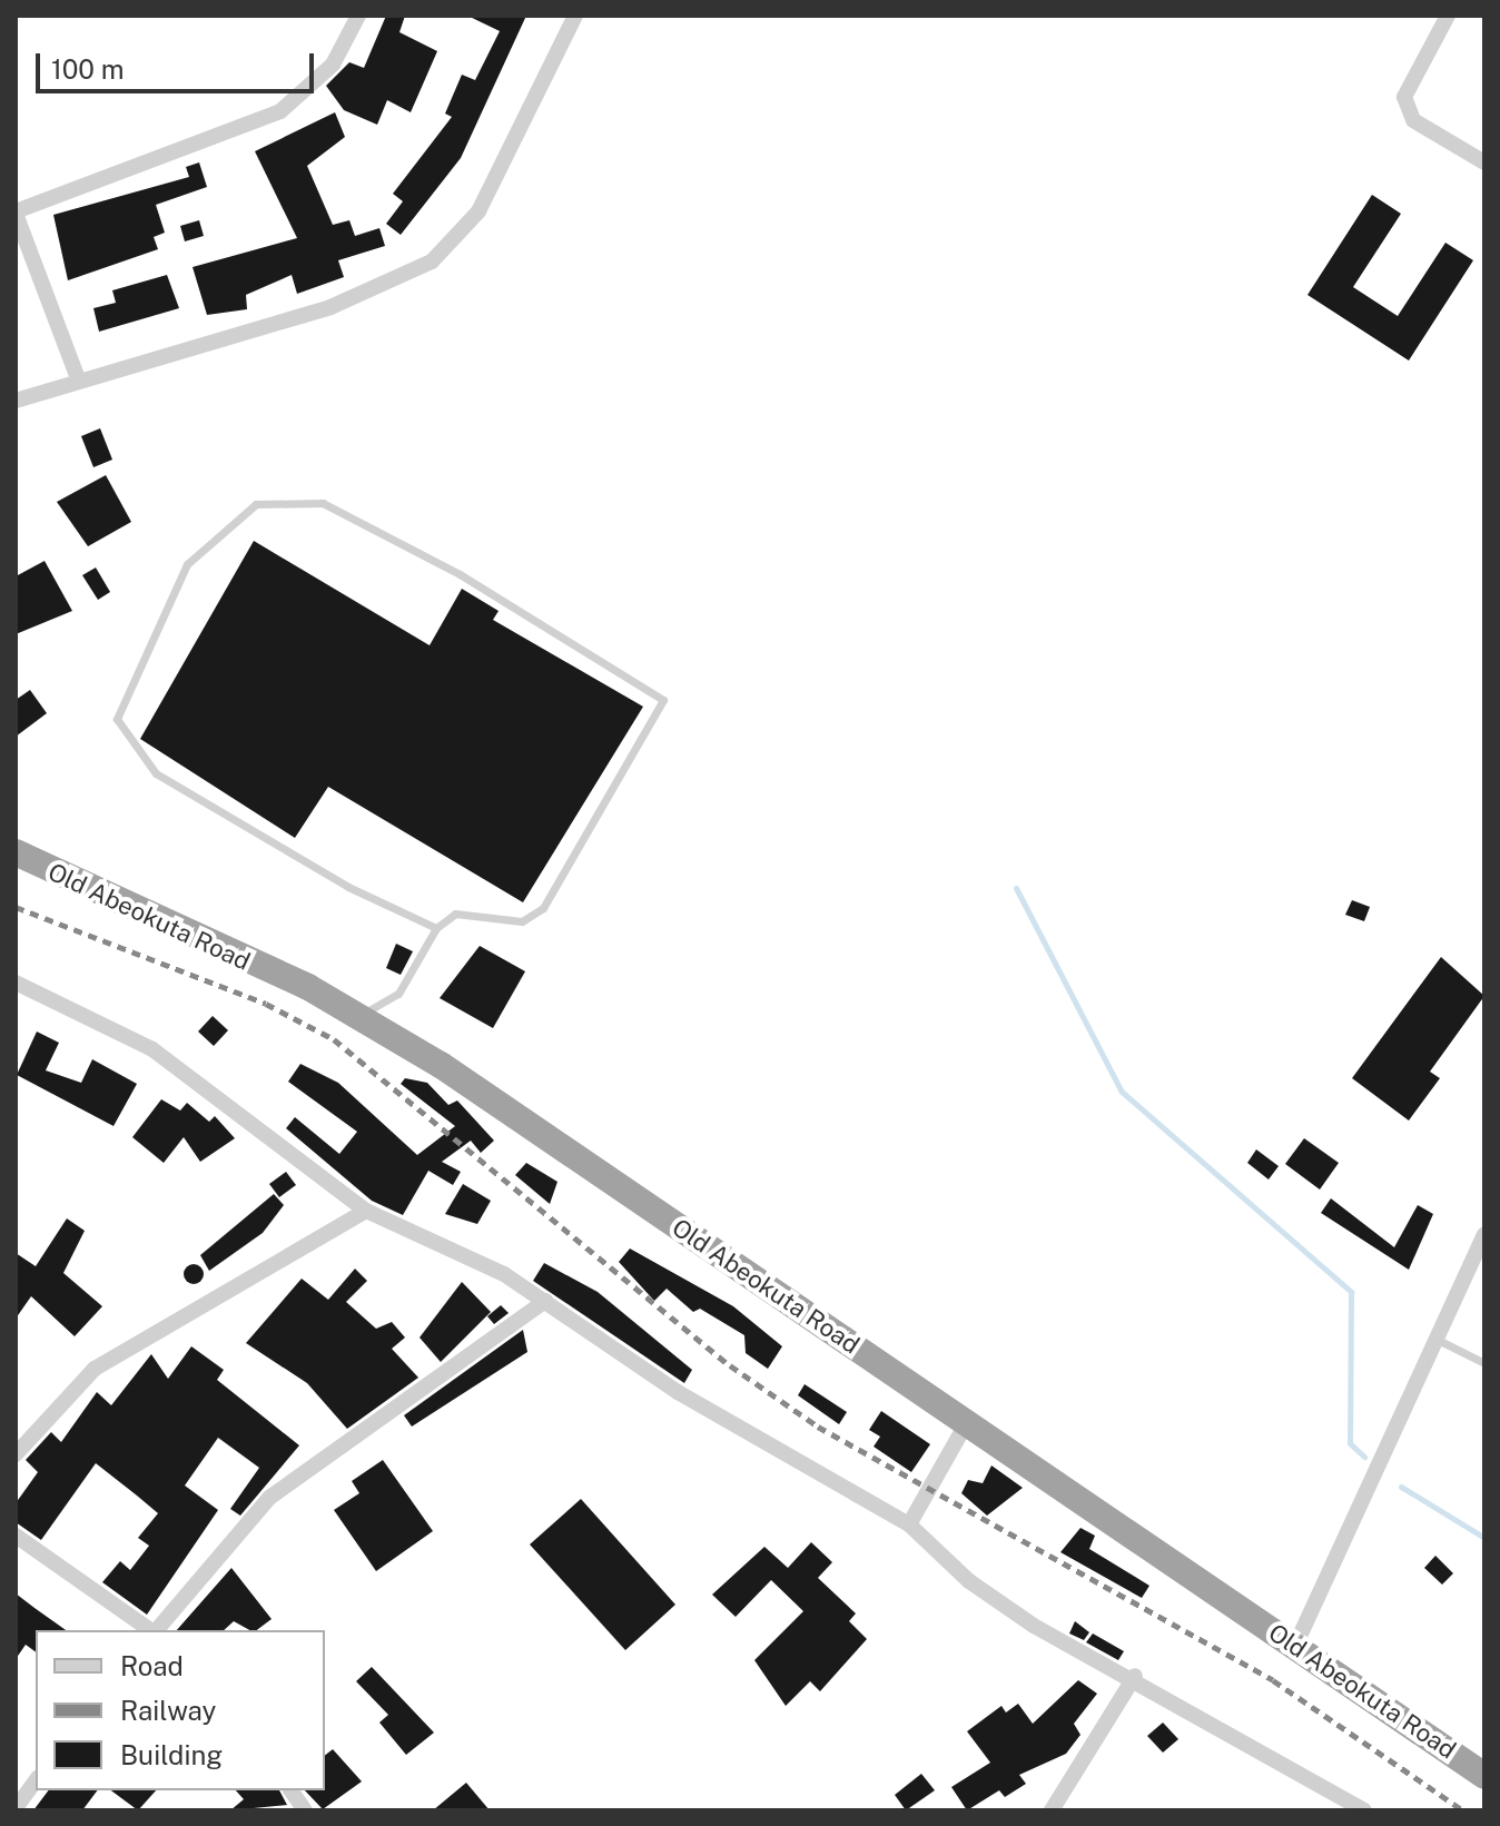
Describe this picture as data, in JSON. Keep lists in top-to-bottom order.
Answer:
{
  "streets": {
    "highway": ["Old Abeokuta Road"]
  },
  "legend": ["Road", "Railway", "Building"],
  "scale_bar": "100 m"
}
